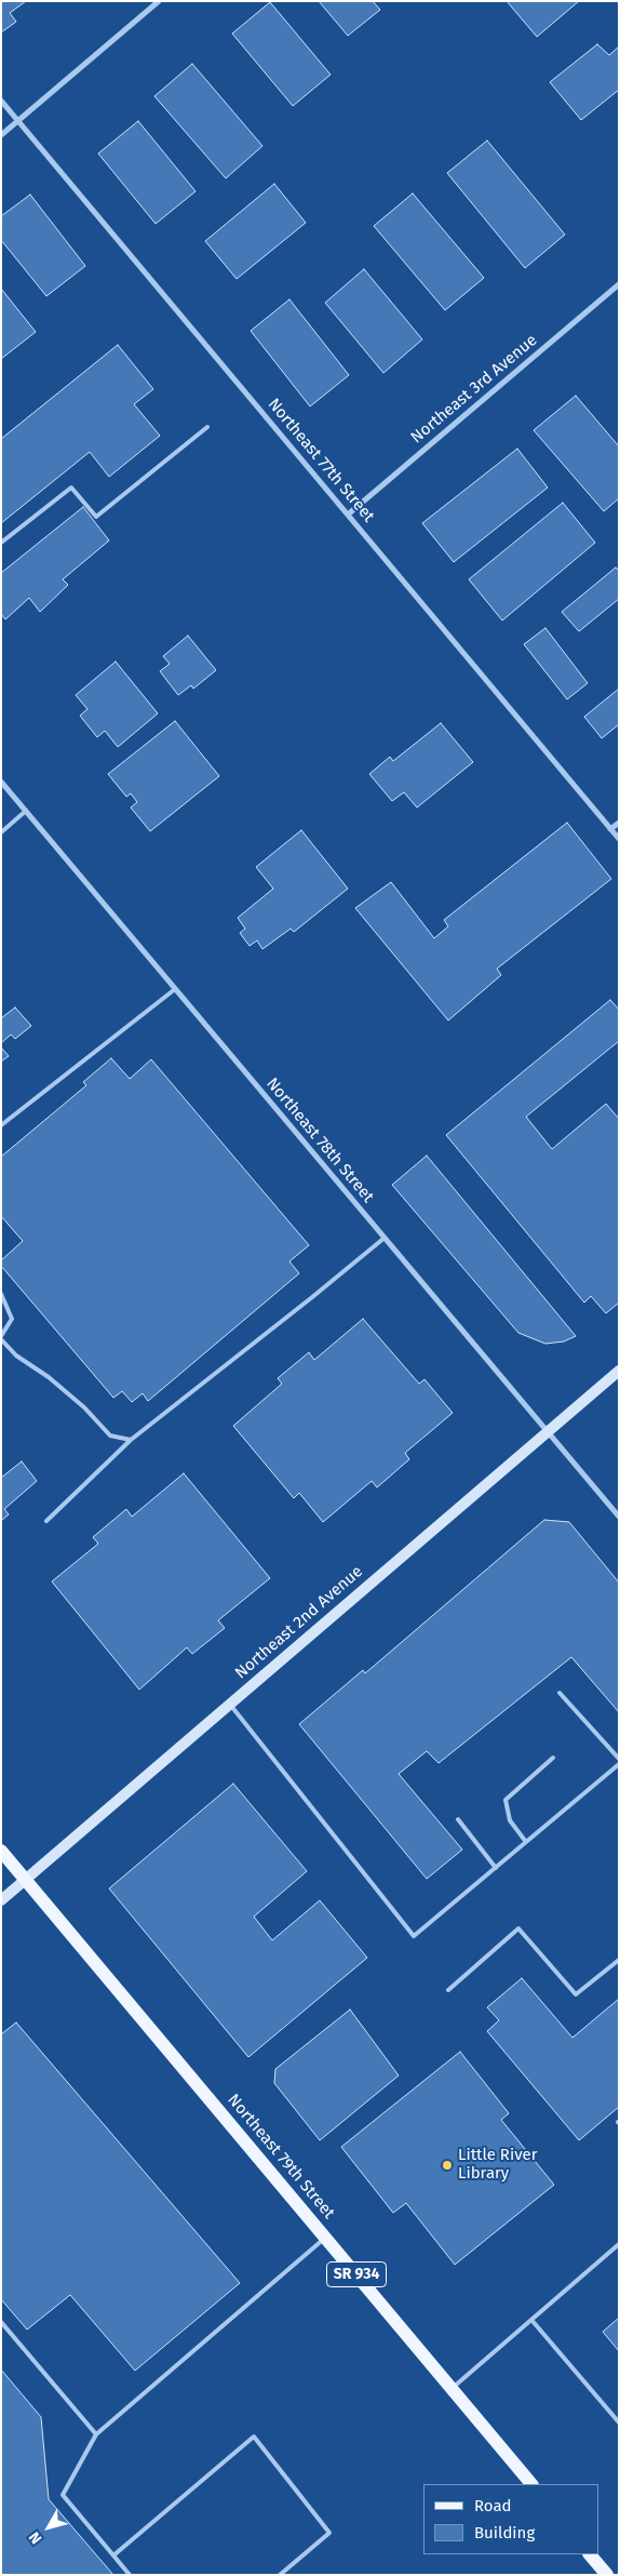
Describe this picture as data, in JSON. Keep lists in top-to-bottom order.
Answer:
{
  "streets": {
    "main road": ["Northeast 2nd Avenue", "Northeast 79th Street", "SR 934"],
    "street": ["Northeast 3rd Avenue", "Northeast 77th Street", "Northeast 78th Street"]
  },
  "crossings": [
    ["Northeast 3rd Avenue", "Northeast 77th Street"],
    ["Northeast 78th Street", "Northeast 2nd Avenue"],
    ["Northeast 2nd Avenue", "Northeast 79th Street"]
  ],
  "places": ["Little River Library"],
  "legend": ["Road", "Building"],
  "north": "bottom left"
}
